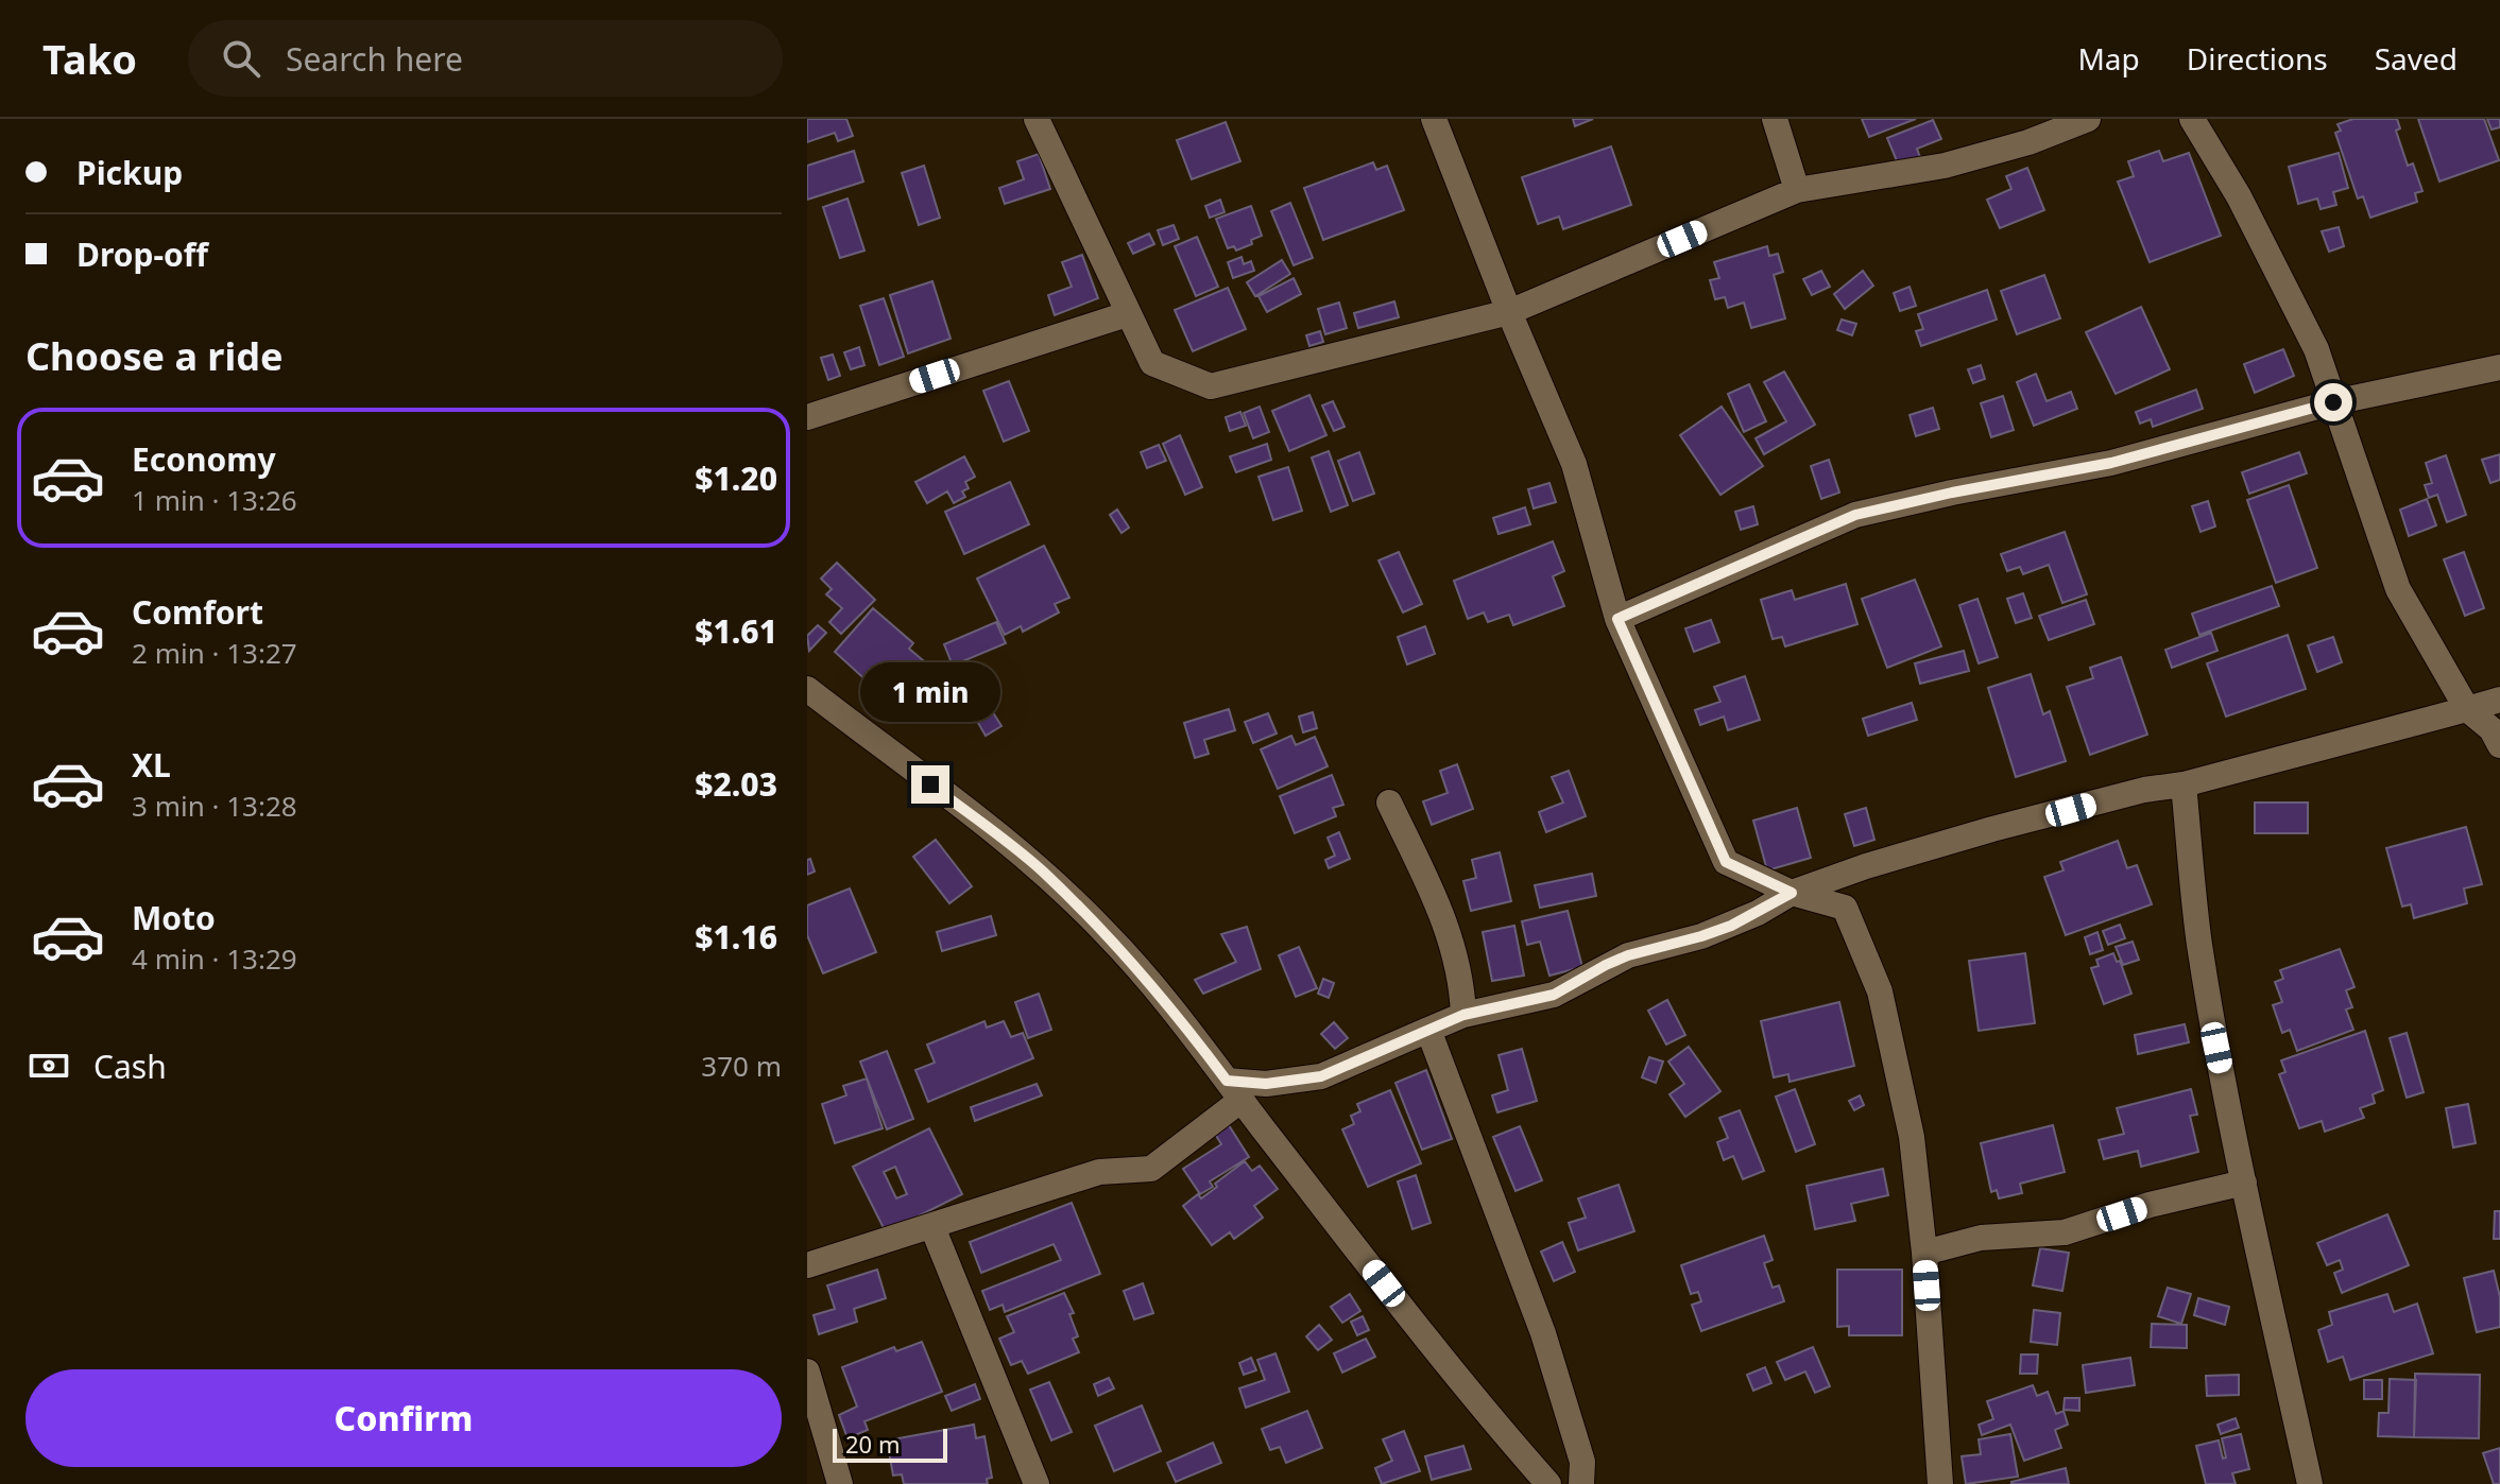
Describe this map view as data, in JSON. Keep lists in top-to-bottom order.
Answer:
{
  "scale_bar": "20 m",
  "page": {
    "header": "Tako",
    "search": "Search here",
    "nav": ["Map", "Directions", "Saved"],
    "banner": ["Pickup", "Drop-off"],
    "heading": "Choose a ride",
    "list": [
      {
        "name": "Economy",
        "note": "1 min · 13:26",
        "value": "$1.20"
      },
      {
        "name": "Comfort",
        "note": "2 min · 13:27",
        "value": "$1.61"
      },
      {
        "name": "XL",
        "note": "3 min · 13:28",
        "value": "$2.03"
      },
      {
        "name": "Moto",
        "note": "4 min · 13:29",
        "value": "$1.16"
      }
    ],
    "bubble": "1 min",
    "pay": ["Cash", "370 m"],
    "buttons": "Confirm",
    "scale": "20 m"
  }
}
